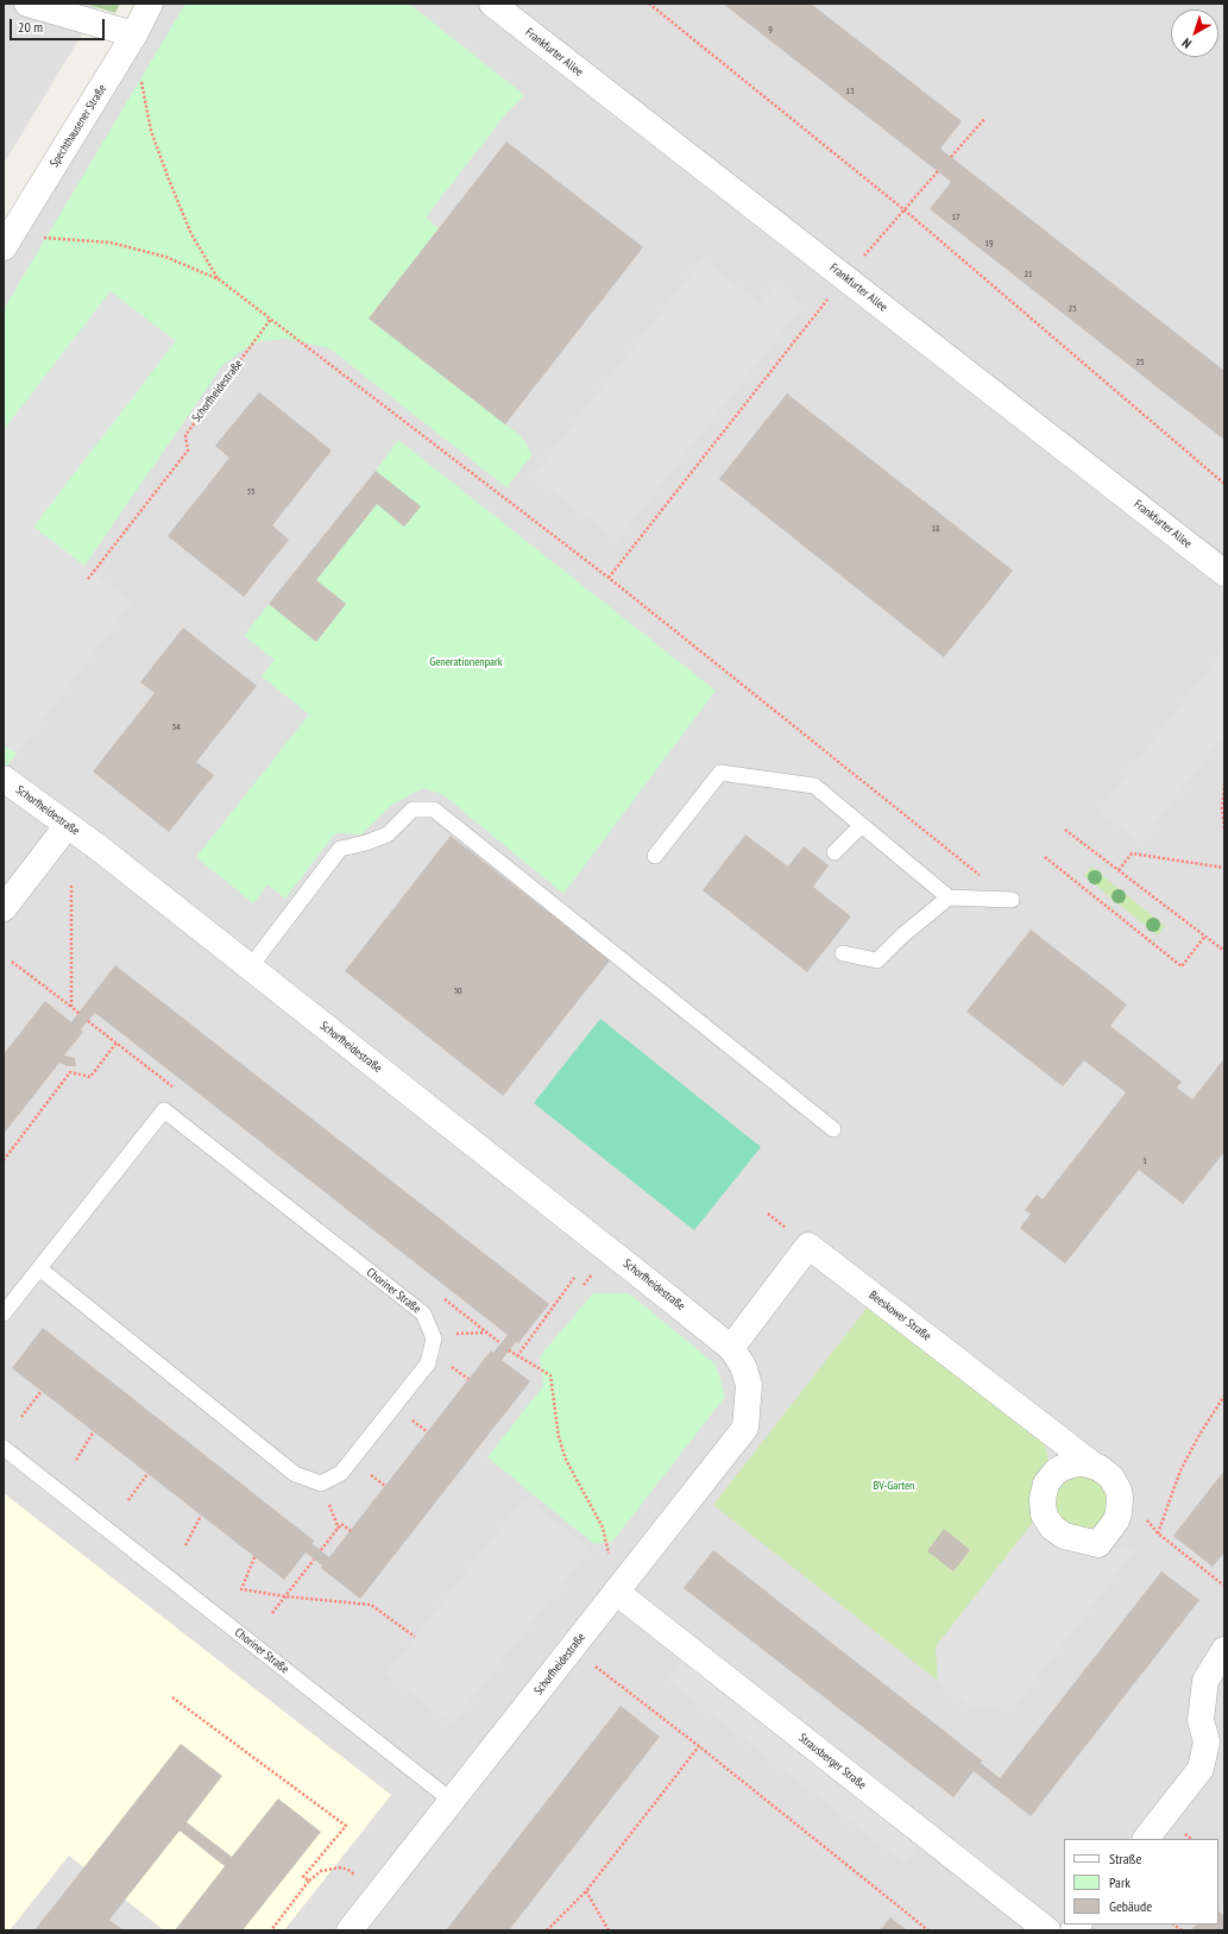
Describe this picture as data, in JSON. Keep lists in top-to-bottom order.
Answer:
{
  "streets": {
    "street": [
      "Frankfurter Allee",
      "Spechthausener Straße",
      "Schorfheidestraße",
      "Beeskower Straße",
      "Strausberger Straße"
    ],
    "lane": ["Choriner Straße"]
  },
  "crossings": [
    ["Schorfheidestraße", "Choriner Straße"],
    ["Schorfheidestraße", "Beeskower Straße"],
    ["Schorfheidestraße", "Strausberger Straße"]
  ],
  "parks": ["Generationenpark", "BV-Garten"],
  "house_numbers": [
    "9",
    "13",
    "17",
    "19",
    "21",
    "23",
    "25",
    "35",
    "18",
    "34",
    "30",
    "1"
  ],
  "legend": ["Straße", "Park", "Gebäude"],
  "scale_bar": "20 m",
  "north": "bottom left"
}
